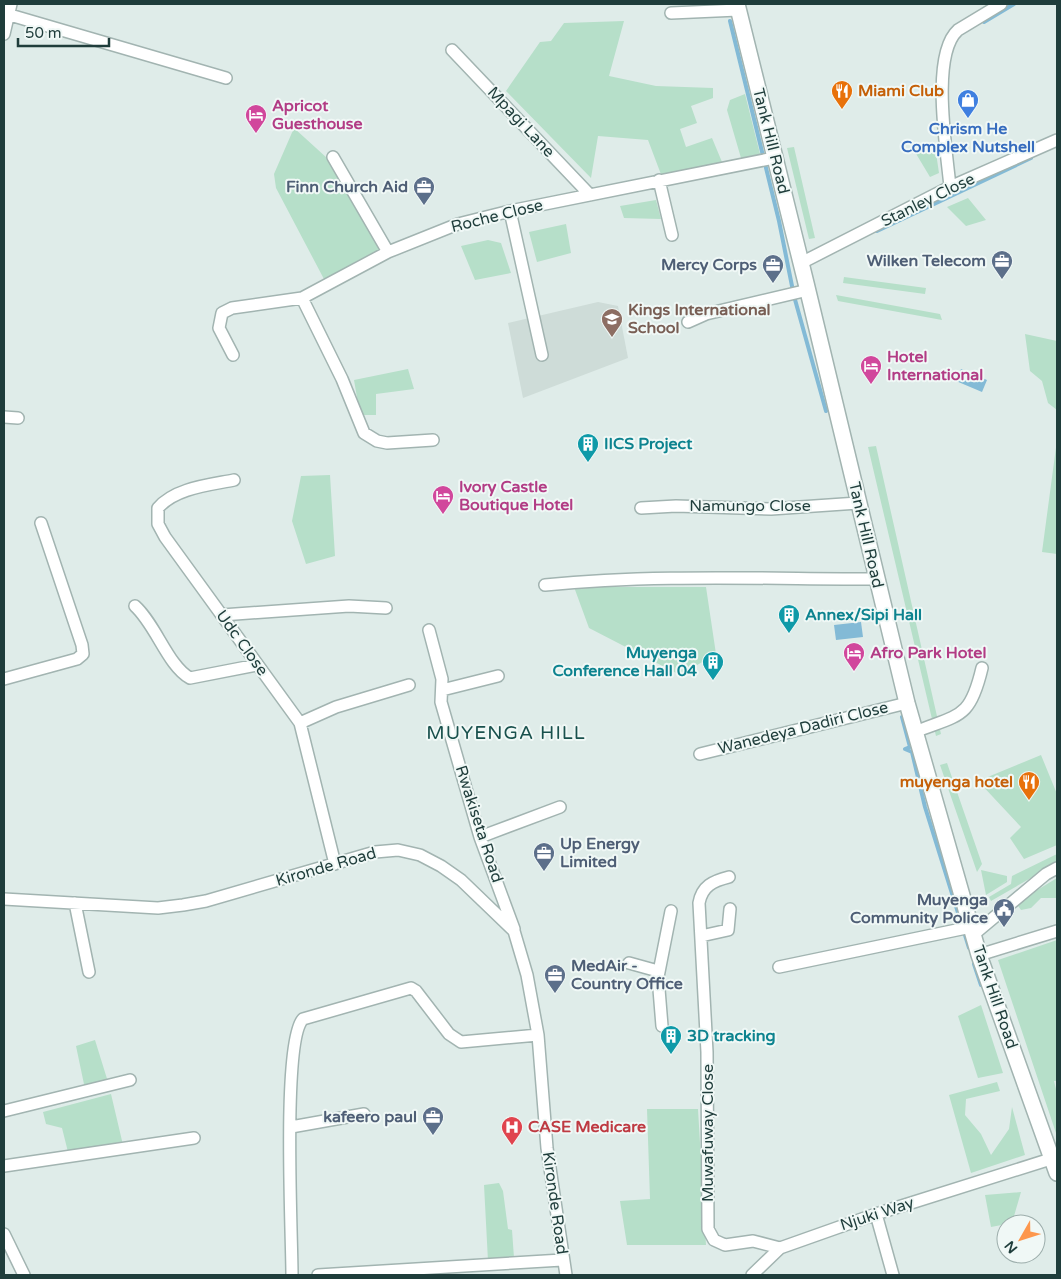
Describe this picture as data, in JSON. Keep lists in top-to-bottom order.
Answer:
{
  "streets": {
    "street": [
      "Mpagi Lane",
      "Tank Hill Road",
      "Stanley Close",
      "Roche Close",
      "Namungo Close",
      "Udc Close",
      "Wanedeya Dadiri Close",
      "Rwakiseta Road",
      "Kironde Road",
      "Muwafuway Close",
      "Njuki Way"
    ]
  },
  "crossings": [
    ["Mpagi Lane", "Roche Close"],
    ["Tank Hill Road", "Stanley Close"],
    ["Tank Hill Road", "Roche Close"],
    ["Tank Hill Road", "Namungo Close"],
    ["Tank Hill Road", "Wanedeya Dadiri Close"],
    ["Tank Hill Road", "Njuki Way"],
    ["Udc Close", "Kironde Road"],
    ["Rwakiseta Road", "Kironde Road"],
    ["Muwafuway Close", "Njuki Way"]
  ],
  "districts": ["MUYENGA HILL"],
  "places": {
    "restaurant": ["Miami Club", "muyenga hotel"],
    "shop": ["Chrism He Complex Nutshell"],
    "hotel": [
      "Apricot Guesthouse",
      "Hotel International",
      "Ivory Castle Boutique Hotel",
      "Afro Park Hotel"
    ],
    "office": [
      "Finn Church Aid",
      "Wilken Telecom",
      "Mercy Corps",
      "Up Energy Limited",
      "MedAir - Country Office",
      "kafeero paul"
    ],
    "school or university": ["Kings International School"],
    "building": [
      "IICS Project",
      "Annex/Sipi Hall",
      "Muyenga Conference Hall 04",
      "3D tracking"
    ],
    "public building": ["Muyenga Community Police"],
    "hospital": ["CASE Medicare"]
  },
  "scale_bar": "50 m",
  "north": "bottom left"
}
